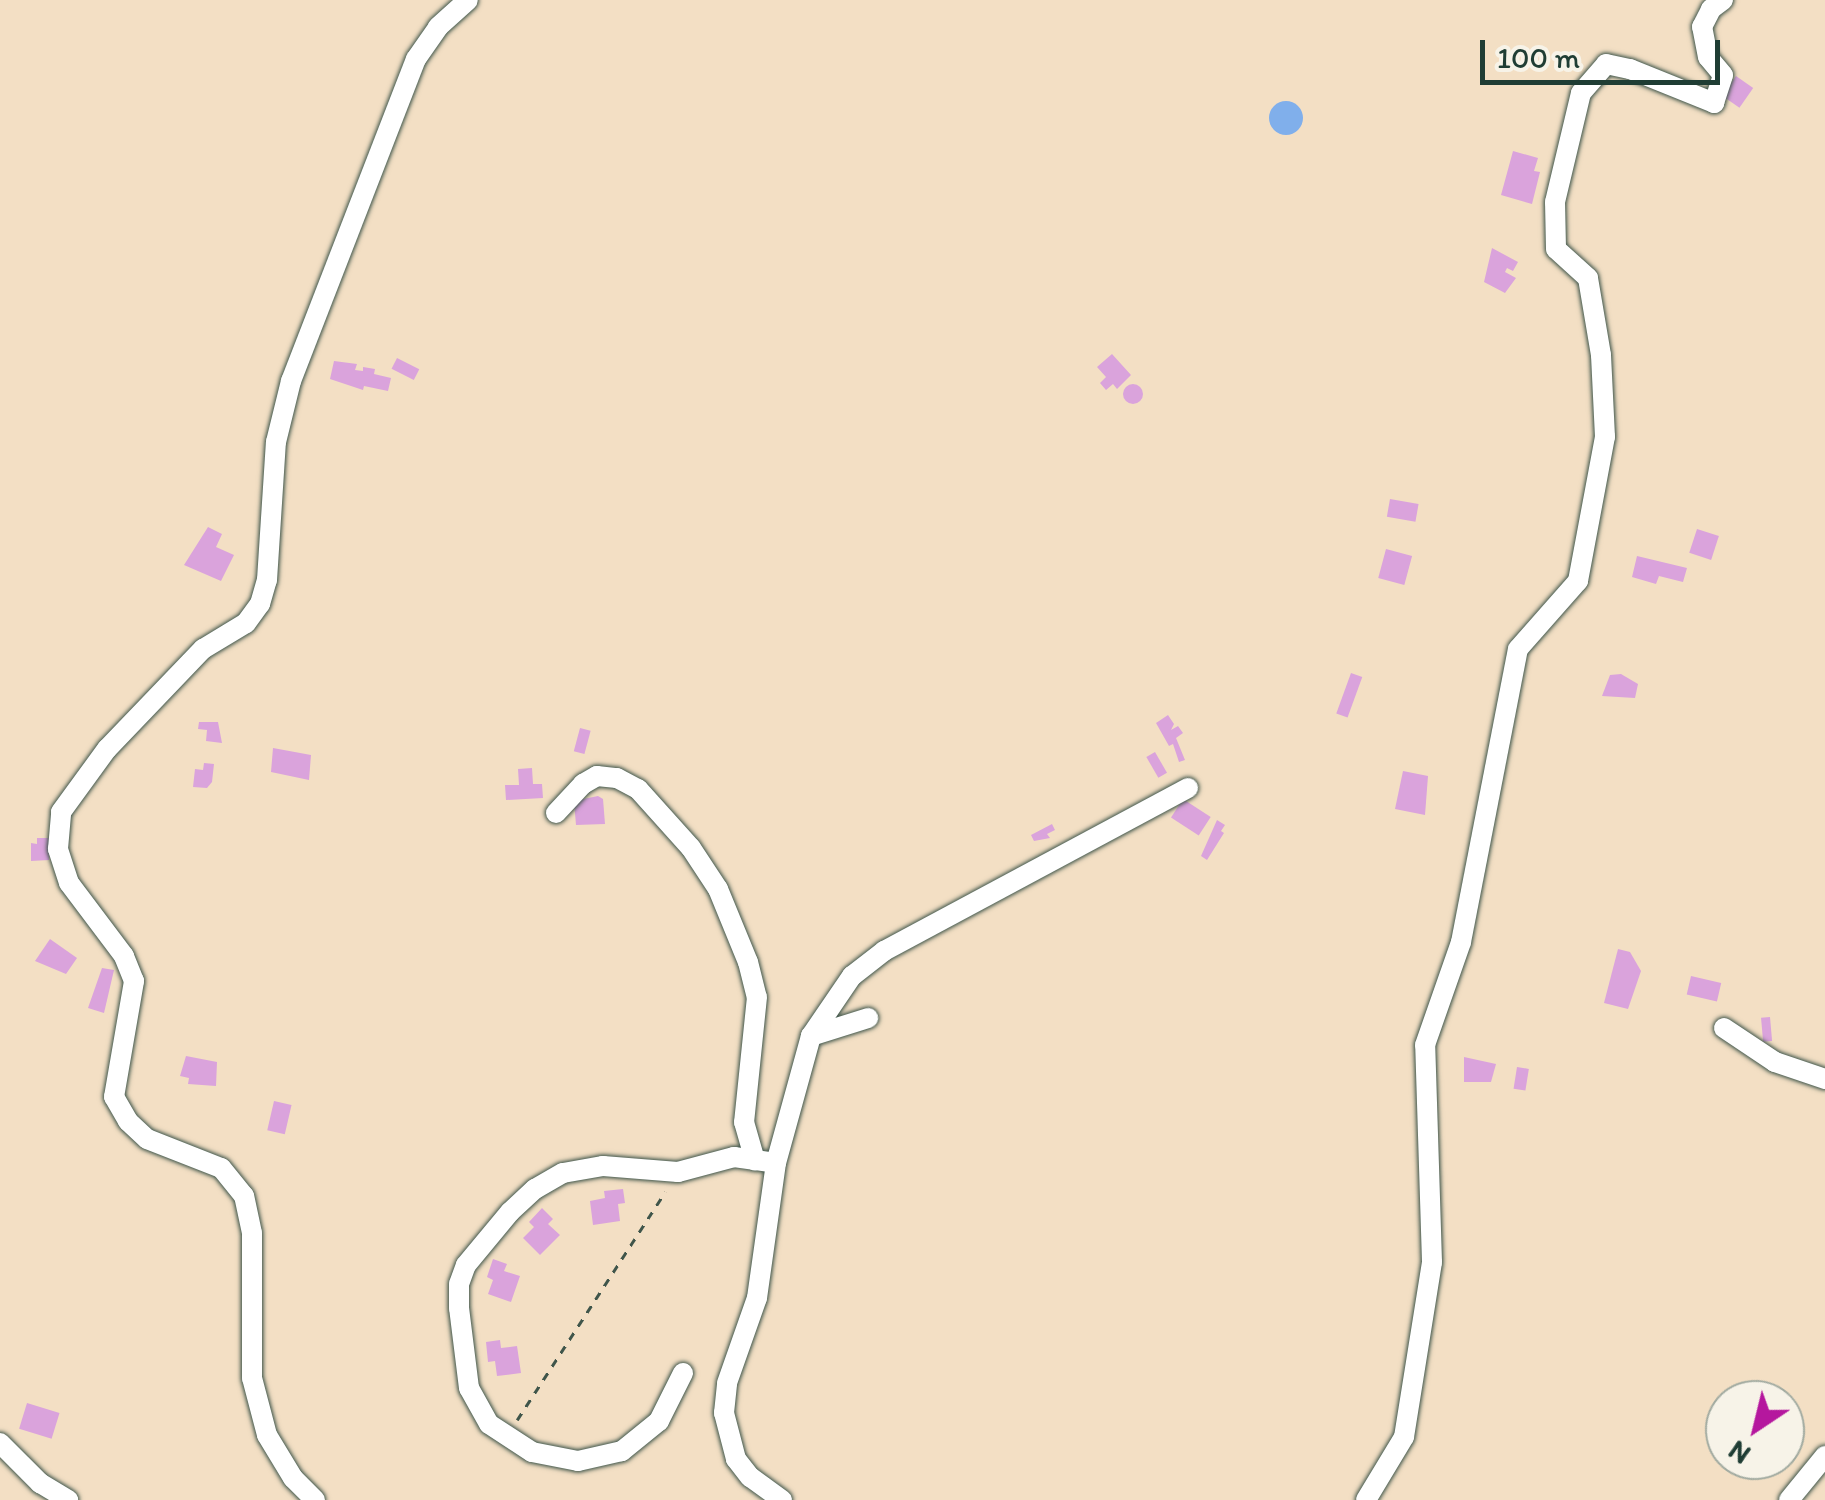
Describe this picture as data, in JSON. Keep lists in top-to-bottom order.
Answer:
{
  "scale_bar": "100 m",
  "north": "bottom left"
}
